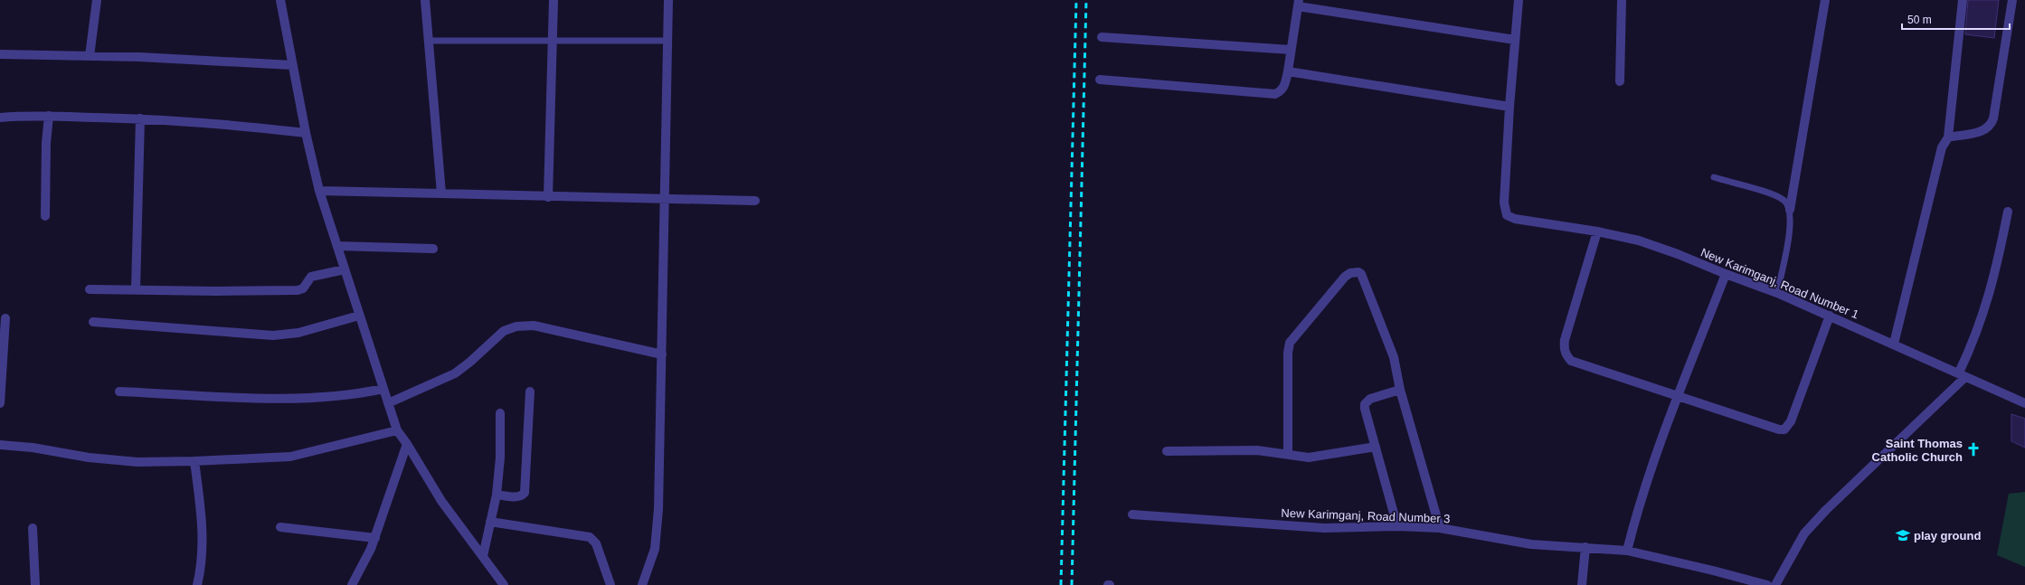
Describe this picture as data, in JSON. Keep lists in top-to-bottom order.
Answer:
{
  "streets": {
    "street": ["New Karimganj, Road Number 1", "New Karimganj, Road Number 3"]
  },
  "places": {
    "church": ["Saint Thomas Catholic Church"],
    "school or university": ["play ground"]
  },
  "scale_bar": "50 m"
}
